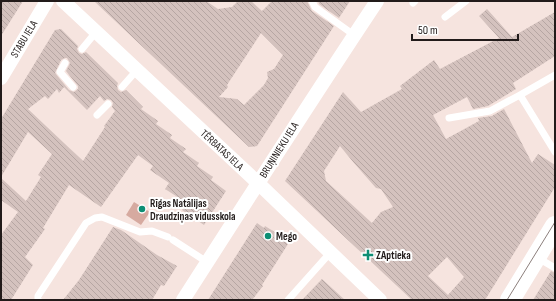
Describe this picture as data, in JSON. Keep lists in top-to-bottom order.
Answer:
{
  "streets": {
    "street": ["STABU IELA", "TĒRBATAS IELA", "BRUŅINIEKU IELA"]
  },
  "crossings": [
    ["TĒRBATAS IELA", "BRUŅINIEKU IELA"]
  ],
  "places": {
    "other": ["Rīgas Natālijas Draudziņas vidusskola", "Mego"],
    "health": ["ZAptieka"]
  },
  "scale_bar": "50 m"
}
